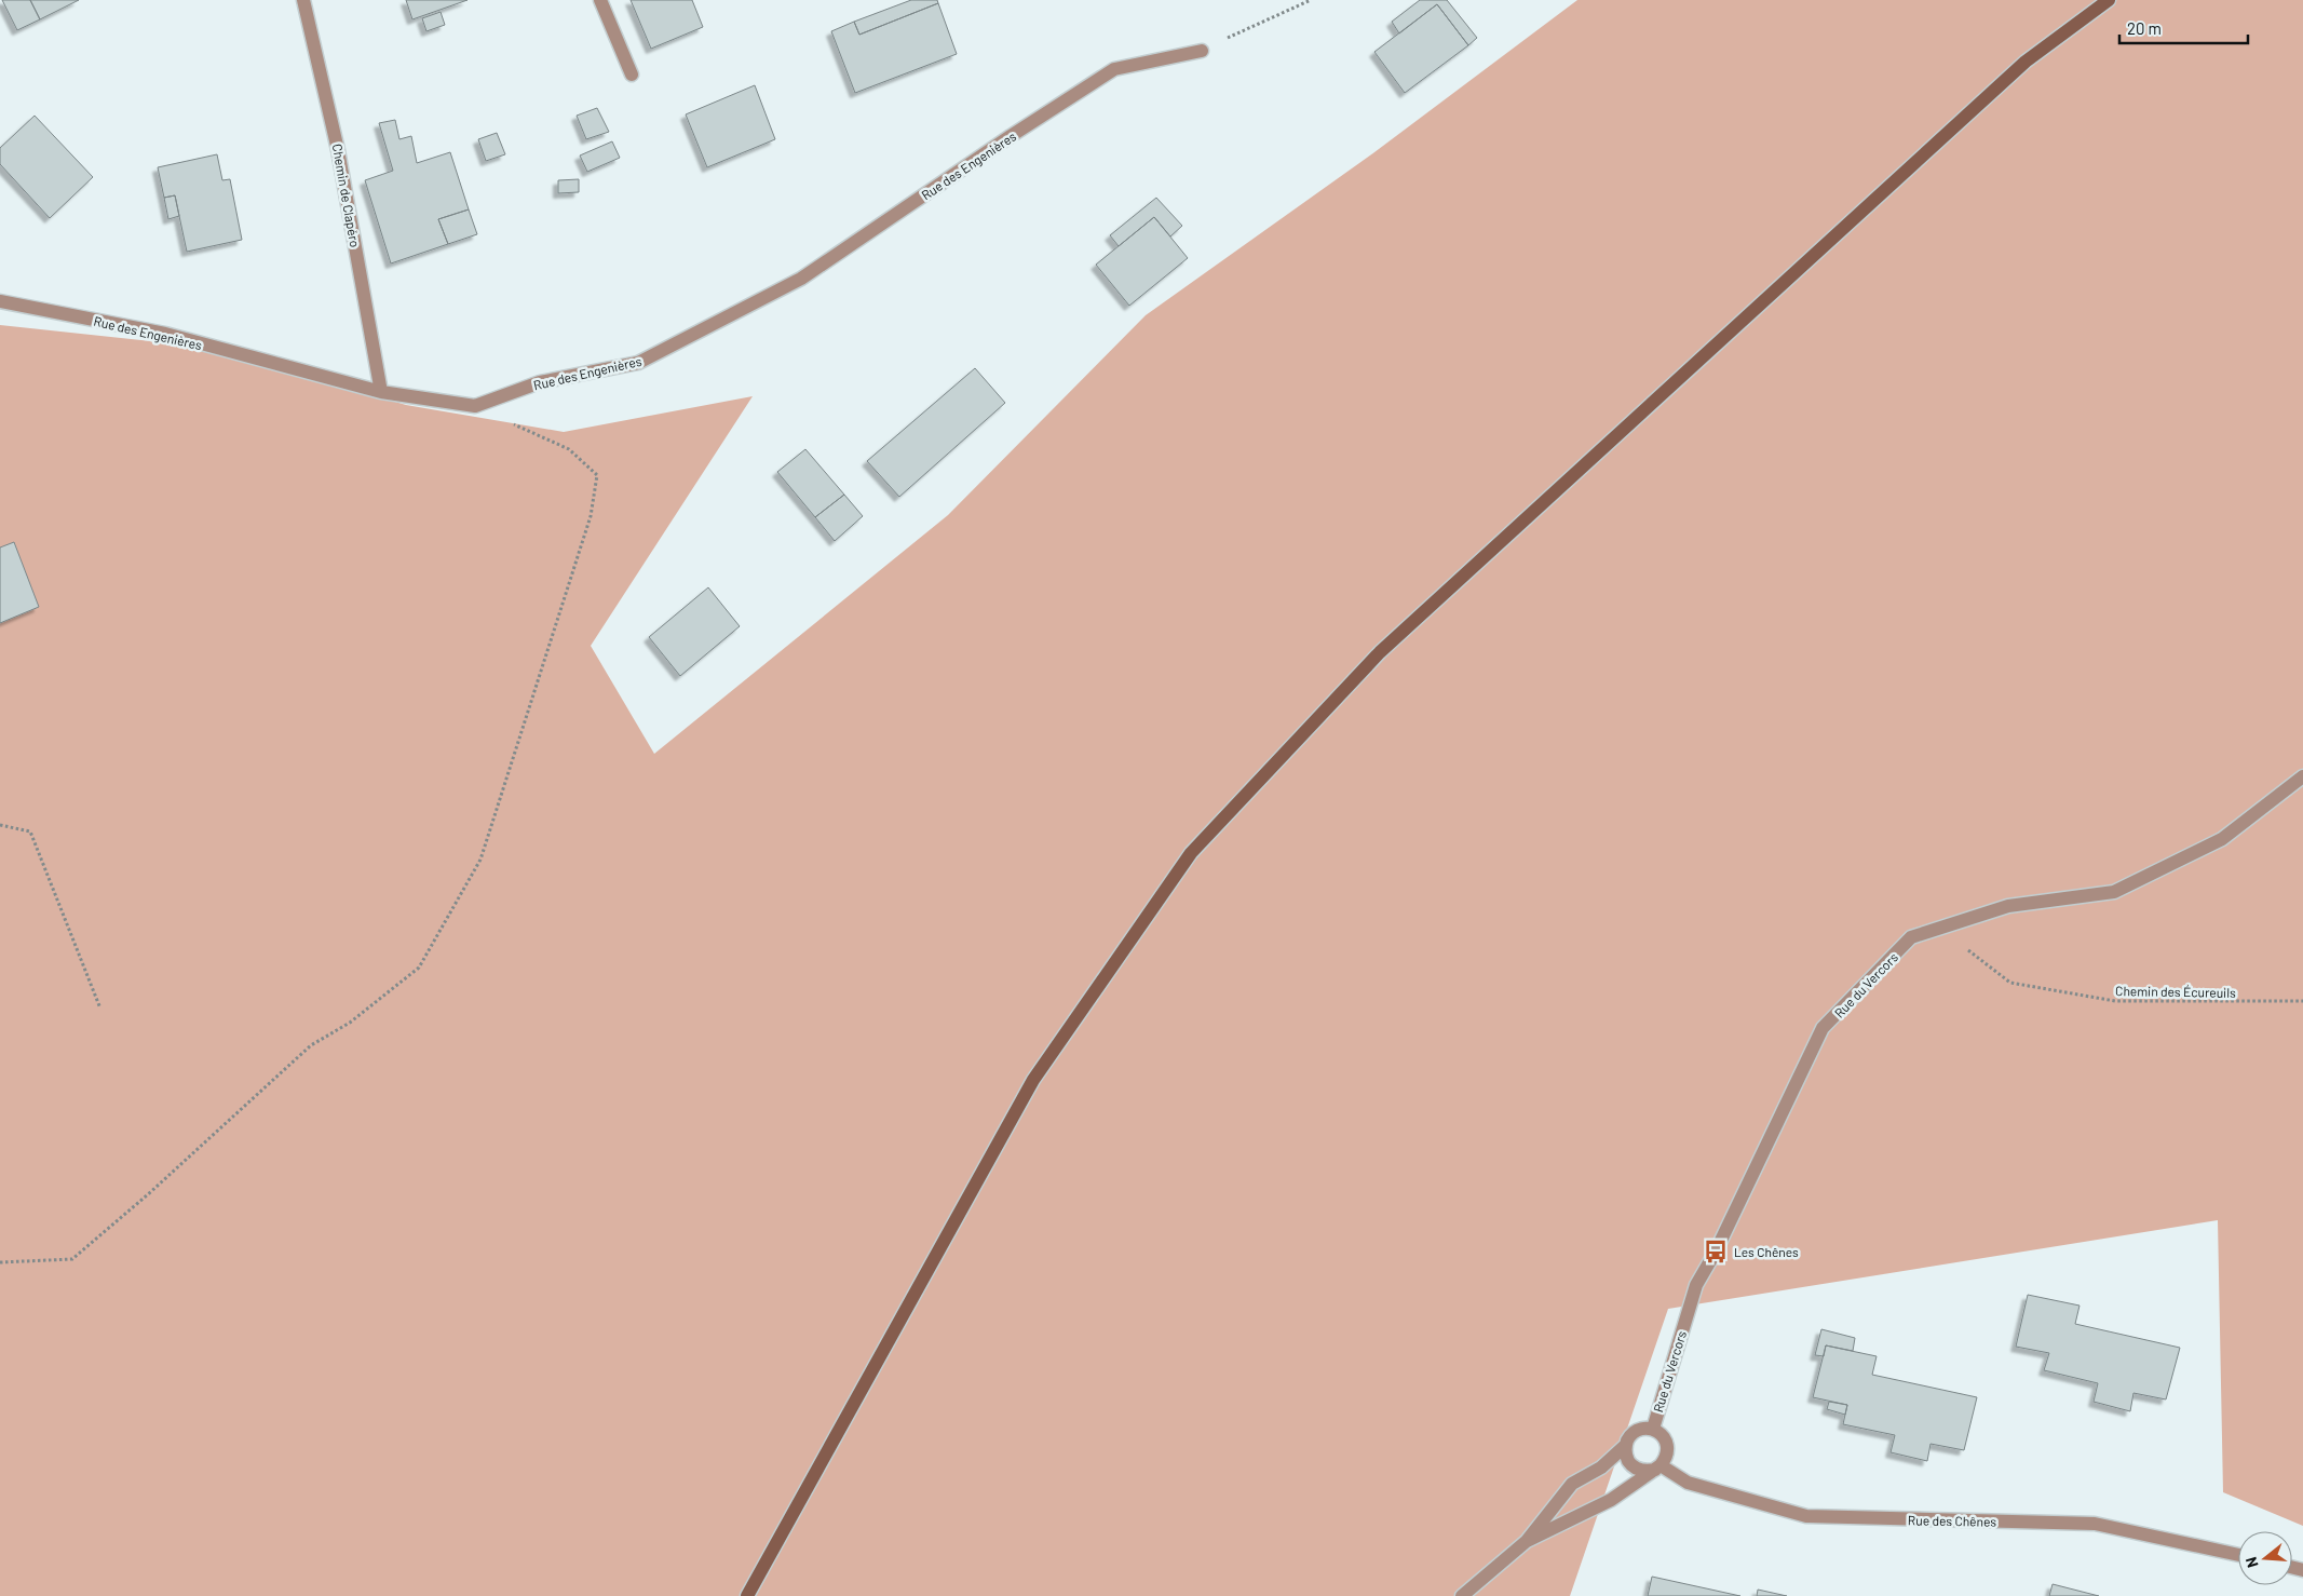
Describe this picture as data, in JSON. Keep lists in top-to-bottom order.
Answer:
{
  "streets": {
    "street": [
      "Rue des Engenières",
      "Chemin de Clapéro",
      "Rue du Vercors",
      "Rue des Chênes"
    ],
    "path": ["Chemin des Écureuils"]
  },
  "crossings": [
    ["Rue des Engenières", "Chemin de Clapéro"],
    ["Rue du Vercors", "Chemin des Écureuils"],
    ["Rue du Vercors", "Rue des Chênes"]
  ],
  "places": {
    "bus stop": ["Les Chênes"]
  },
  "scale_bar": "20 m",
  "north": "left"
}
